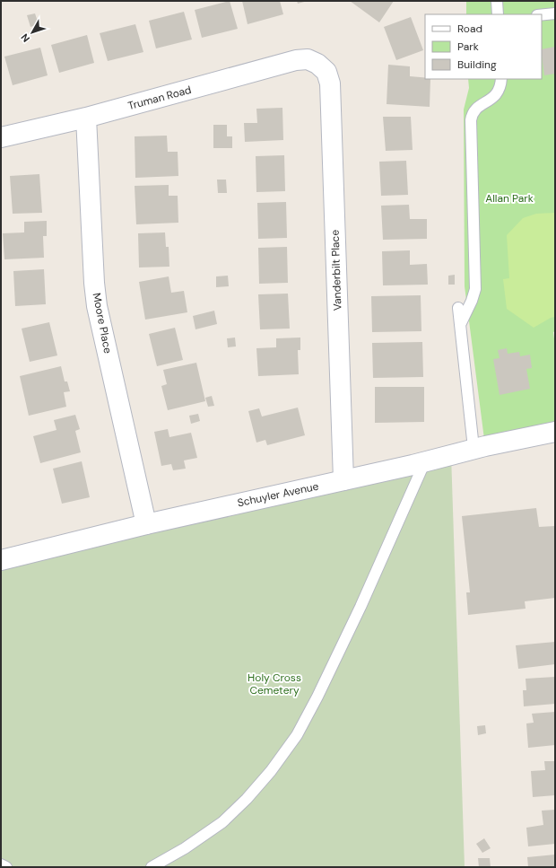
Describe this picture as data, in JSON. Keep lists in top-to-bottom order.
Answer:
{
  "streets": {
    "street": [
      "Truman Road",
      "Vanderbilt Place",
      "Moore Place",
      "Schuyler Avenue"
    ]
  },
  "crossings": [
    ["Truman Road", "Vanderbilt Place"],
    ["Truman Road", "Moore Place"],
    ["Vanderbilt Place", "Schuyler Avenue"],
    ["Moore Place", "Schuyler Avenue"]
  ],
  "parks": ["Allan Park", "Holy Cross Cemetery"],
  "legend": ["Road", "Park", "Building"],
  "north": "bottom left"
}
